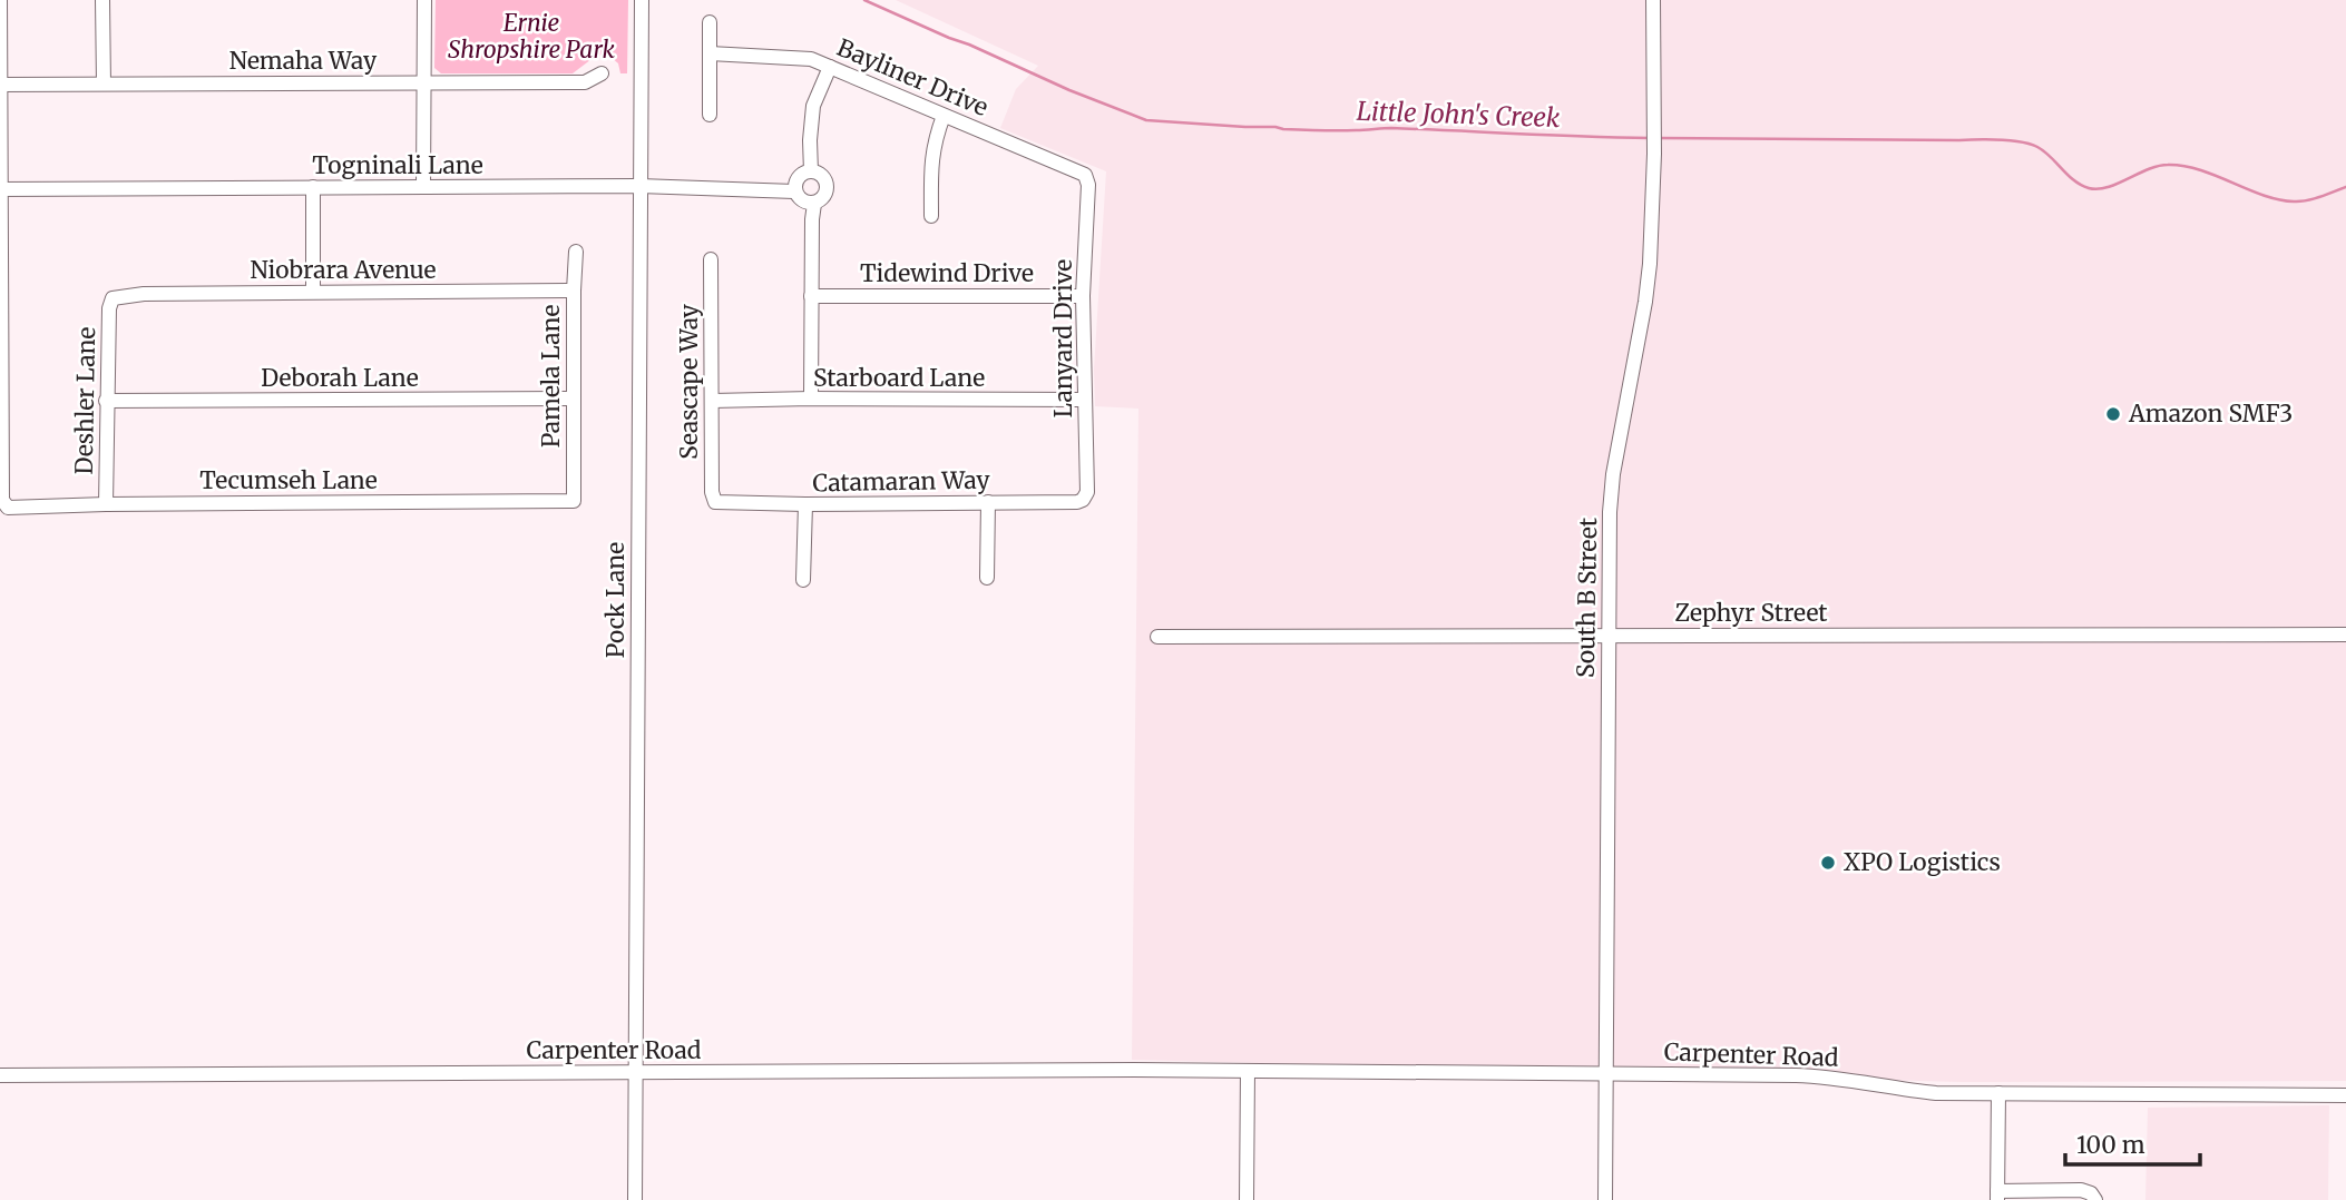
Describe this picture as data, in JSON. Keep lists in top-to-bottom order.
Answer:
{
  "streets": {
    "street": [
      "Nemaha Way",
      "Bayliner Drive",
      "Togninali Lane",
      "Niobrara Avenue",
      "Tidewind Drive",
      "Lanyard Drive",
      "Pamela Lane",
      "Deborah Lane",
      "Starboard Lane",
      "Seascape Way",
      "Deshler Lane",
      "Tecumseh Lane",
      "Catamaran Way",
      "South B Street",
      "Pock Lane",
      "Zephyr Street",
      "Carpenter Road"
    ]
  },
  "crossings": [
    ["Bayliner Drive", "Lanyard Drive"],
    ["Togninali Lane", "Pock Lane"],
    ["Niobrara Avenue", "Pamela Lane"],
    ["Niobrara Avenue", "Deshler Lane"],
    ["Tidewind Drive", "Lanyard Drive"],
    ["Lanyard Drive", "Starboard Lane"],
    ["Lanyard Drive", "Catamaran Way"],
    ["Pamela Lane", "Deborah Lane"],
    ["Pamela Lane", "Tecumseh Lane"],
    ["Deborah Lane", "Deshler Lane"],
    ["Starboard Lane", "Seascape Way"],
    ["Seascape Way", "Catamaran Way"],
    ["Deshler Lane", "Tecumseh Lane"],
    ["South B Street", "Zephyr Street"],
    ["South B Street", "Carpenter Road"],
    ["Pock Lane", "Carpenter Road"]
  ],
  "water": ["Little John's Creek"],
  "parks": ["Ernie Shropshire Park"],
  "places": ["Amazon SMF3", "XPO Logistics"],
  "scale_bar": "100 m"
}
